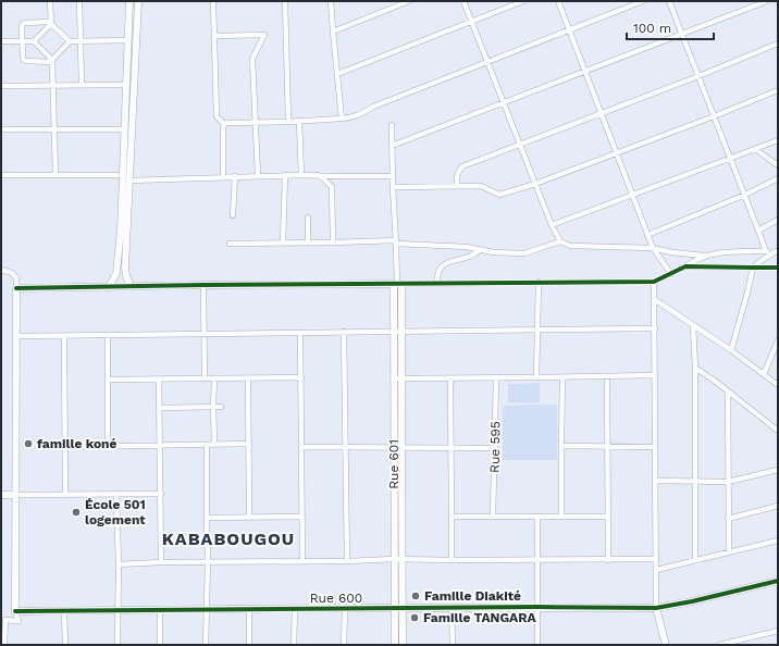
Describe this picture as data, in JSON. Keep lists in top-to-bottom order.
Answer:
{
  "streets": {
    "street": ["Rue 595", "Rue 601", "Rue 600"]
  },
  "crossings": [
    ["Rue 601", "Rue 600"]
  ],
  "districts": ["KABABOUGOU"],
  "places": [
    "famille koné",
    "École 501 logement",
    "Famille Diakité",
    "Famille TANGARA"
  ],
  "scale_bar": "100 m"
}
